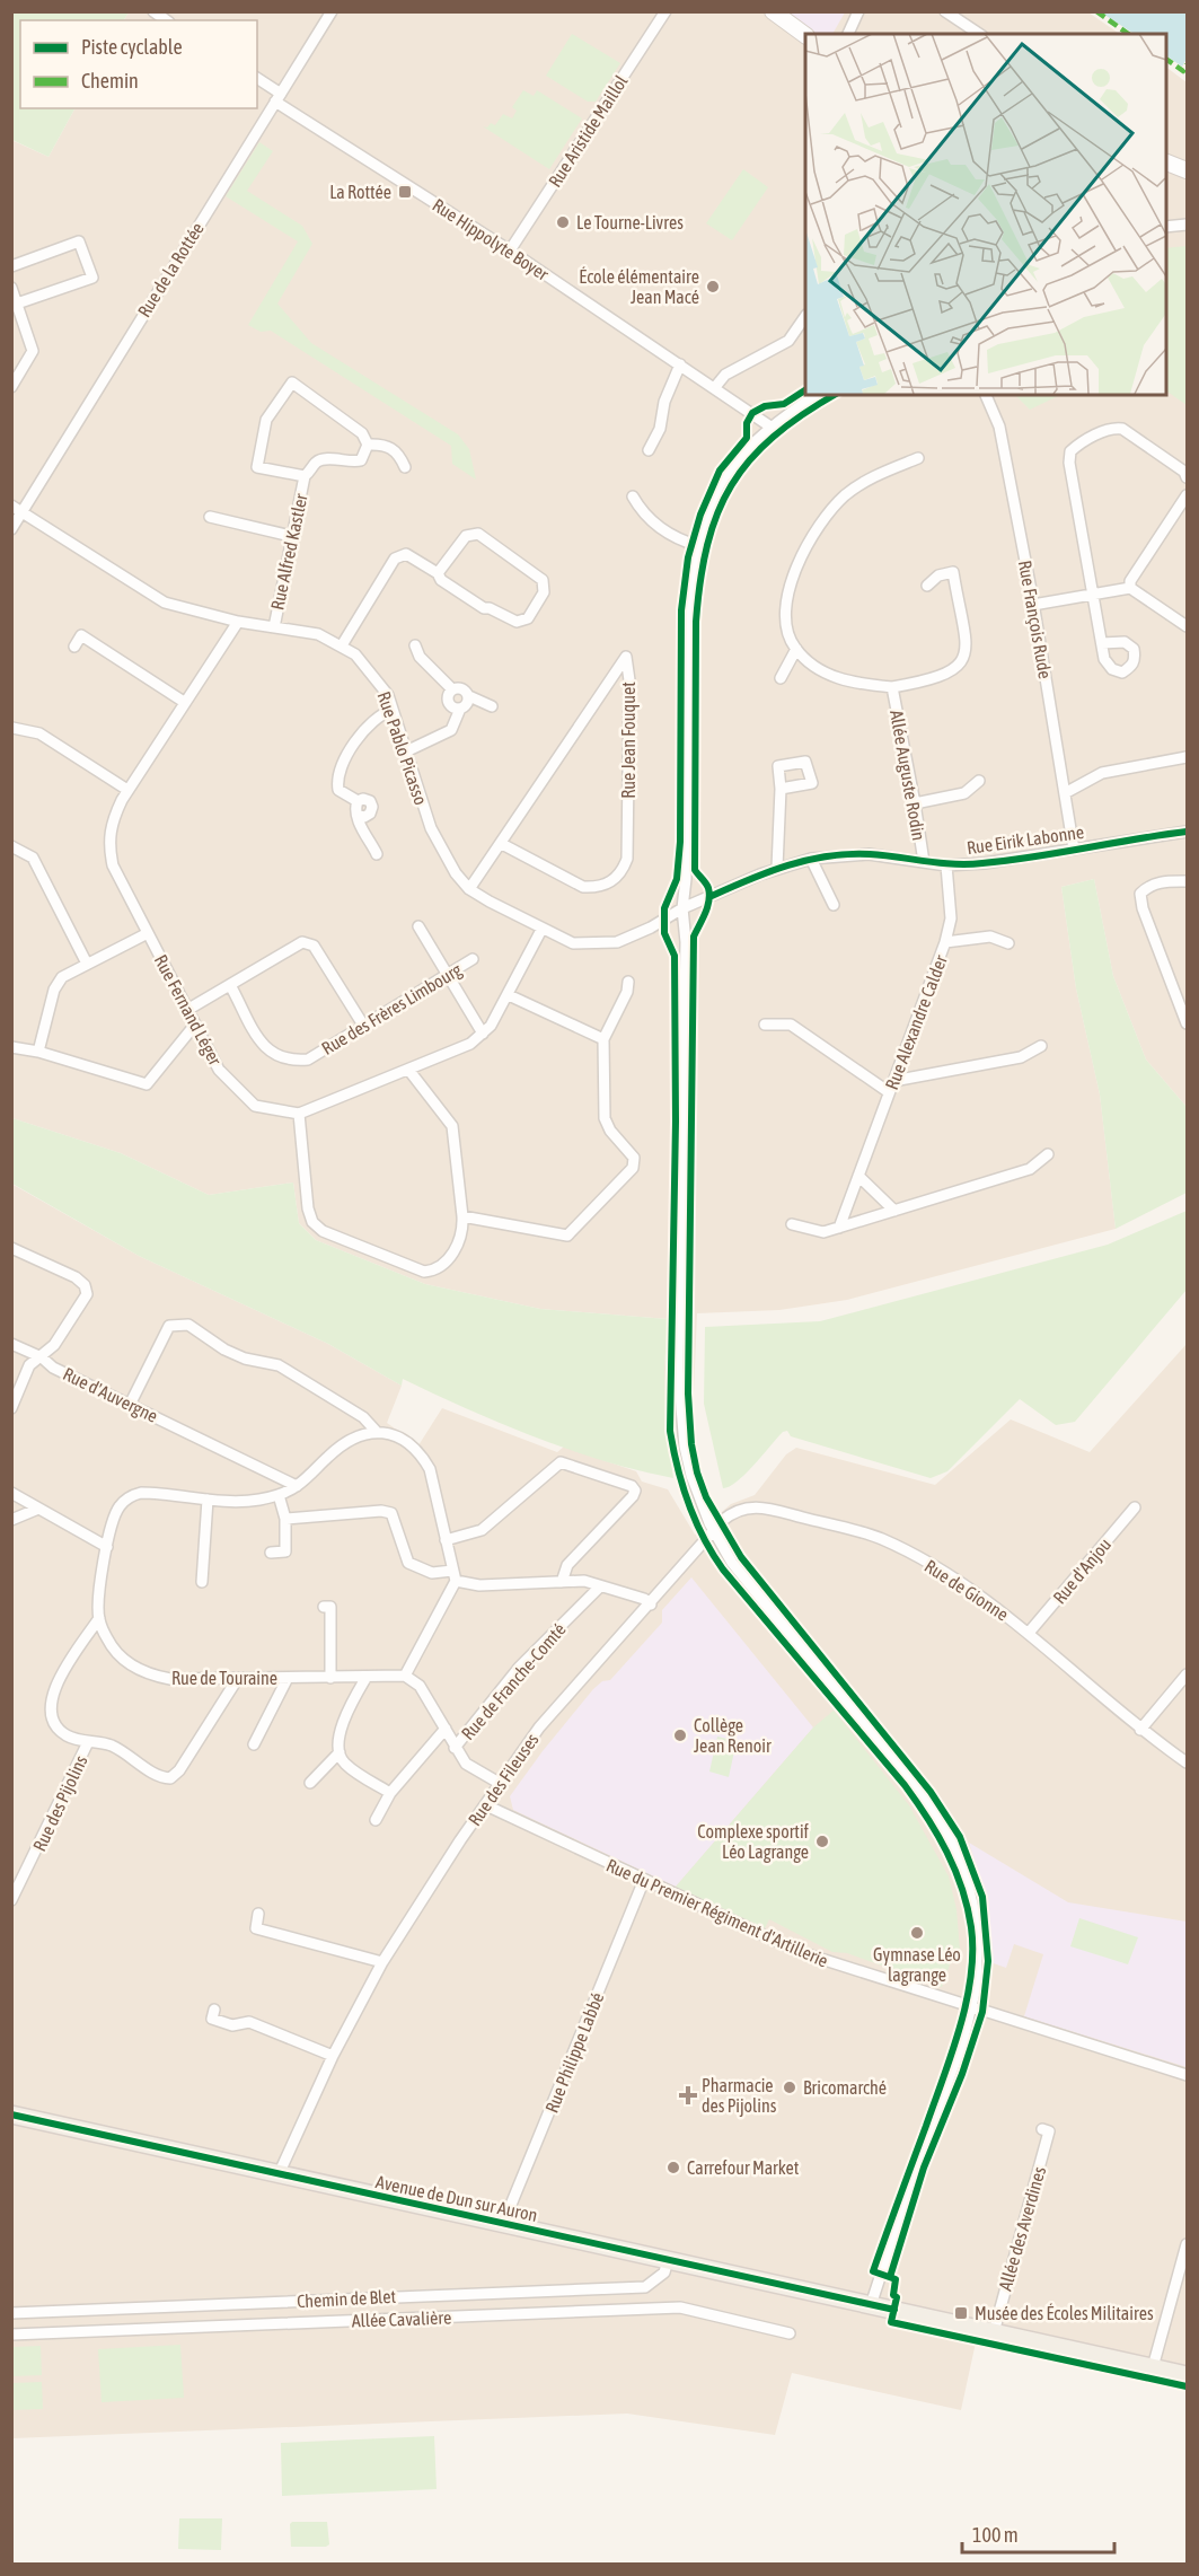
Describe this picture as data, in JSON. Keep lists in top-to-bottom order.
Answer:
{
  "streets": {
    "main road": ["Avenue de Dun sur Auron"],
    "street": [
      "Rue Aristide Maillol",
      "Rue Hippolyte Boyer",
      "Rue de la Rottée",
      "Rue Alfred Kastler",
      "Rue François Rude",
      "Rue Jean Fouquet",
      "Rue Pablo Picasso",
      "Allée Auguste Rodin",
      "Rue Eirik Labonne",
      "Rue des Frères Limbourg",
      "Rue Fernand Léger",
      "Rue Alexandre Calder",
      "Rue d'Auvergne",
      "Rue d'Anjou",
      "Rue de Gionne",
      "Rue de Touraine",
      "Rue de Franche-Comté",
      "Rue des Fileuses",
      "Rue des Pijolins",
      "Rue du Premier Régiment d'Artillerie",
      "Rue Philippe Labbé",
      "Allée des Averdines",
      "Chemin de Blet",
      "Allée Cavalière"
    ]
  },
  "crossings": [
    ["Rue Aristide Maillol", "Rue Hippolyte Boyer"],
    ["Rue Hippolyte Boyer", "Rue de la Rottée"],
    ["Rue de la Rottée", "Rue Pablo Picasso"],
    ["Rue Alfred Kastler", "Rue Pablo Picasso"],
    ["Rue François Rude", "Rue Eirik Labonne"],
    ["Rue Jean Fouquet", "Rue Pablo Picasso"],
    ["Rue Pablo Picasso", "Rue Eirik Labonne"],
    ["Rue Pablo Picasso", "Rue Fernand Léger"],
    ["Allée Auguste Rodin", "Rue Eirik Labonne"],
    ["Rue Eirik Labonne", "Rue Alexandre Calder"],
    ["Rue d'Auvergne", "Rue de Touraine"],
    ["Rue d'Anjou", "Rue de Gionne"],
    ["Rue de Gionne", "Rue des Fileuses"],
    ["Rue des Fileuses", "Rue du Premier Régiment d'Artillerie"],
    ["Rue des Fileuses", "Avenue de Dun sur Auron"],
    ["Rue du Premier Régiment d'Artillerie", "Rue Philippe Labbé"],
    ["Rue Philippe Labbé", "Avenue de Dun sur Auron"],
    ["Avenue de Dun sur Auron", "Allée des Averdines"],
    ["Avenue de Dun sur Auron", "Chemin de Blet"]
  ],
  "places": {
    "transit": ["La Rottée", "Musée des Écoles Militaires"],
    "other": [
      "Le Tourne-Livres",
      "École élémentaire Jean Macé",
      "Collège Jean Renoir",
      "Complexe sportif Léo Lagrange",
      "Gymnase Léo lagrange",
      "Bricomarché",
      "Carrefour Market"
    ],
    "health": ["Pharmacie des Pijolins"]
  },
  "legend": ["Piste cyclable", "Chemin"],
  "scale_bar": "100 m"
}
